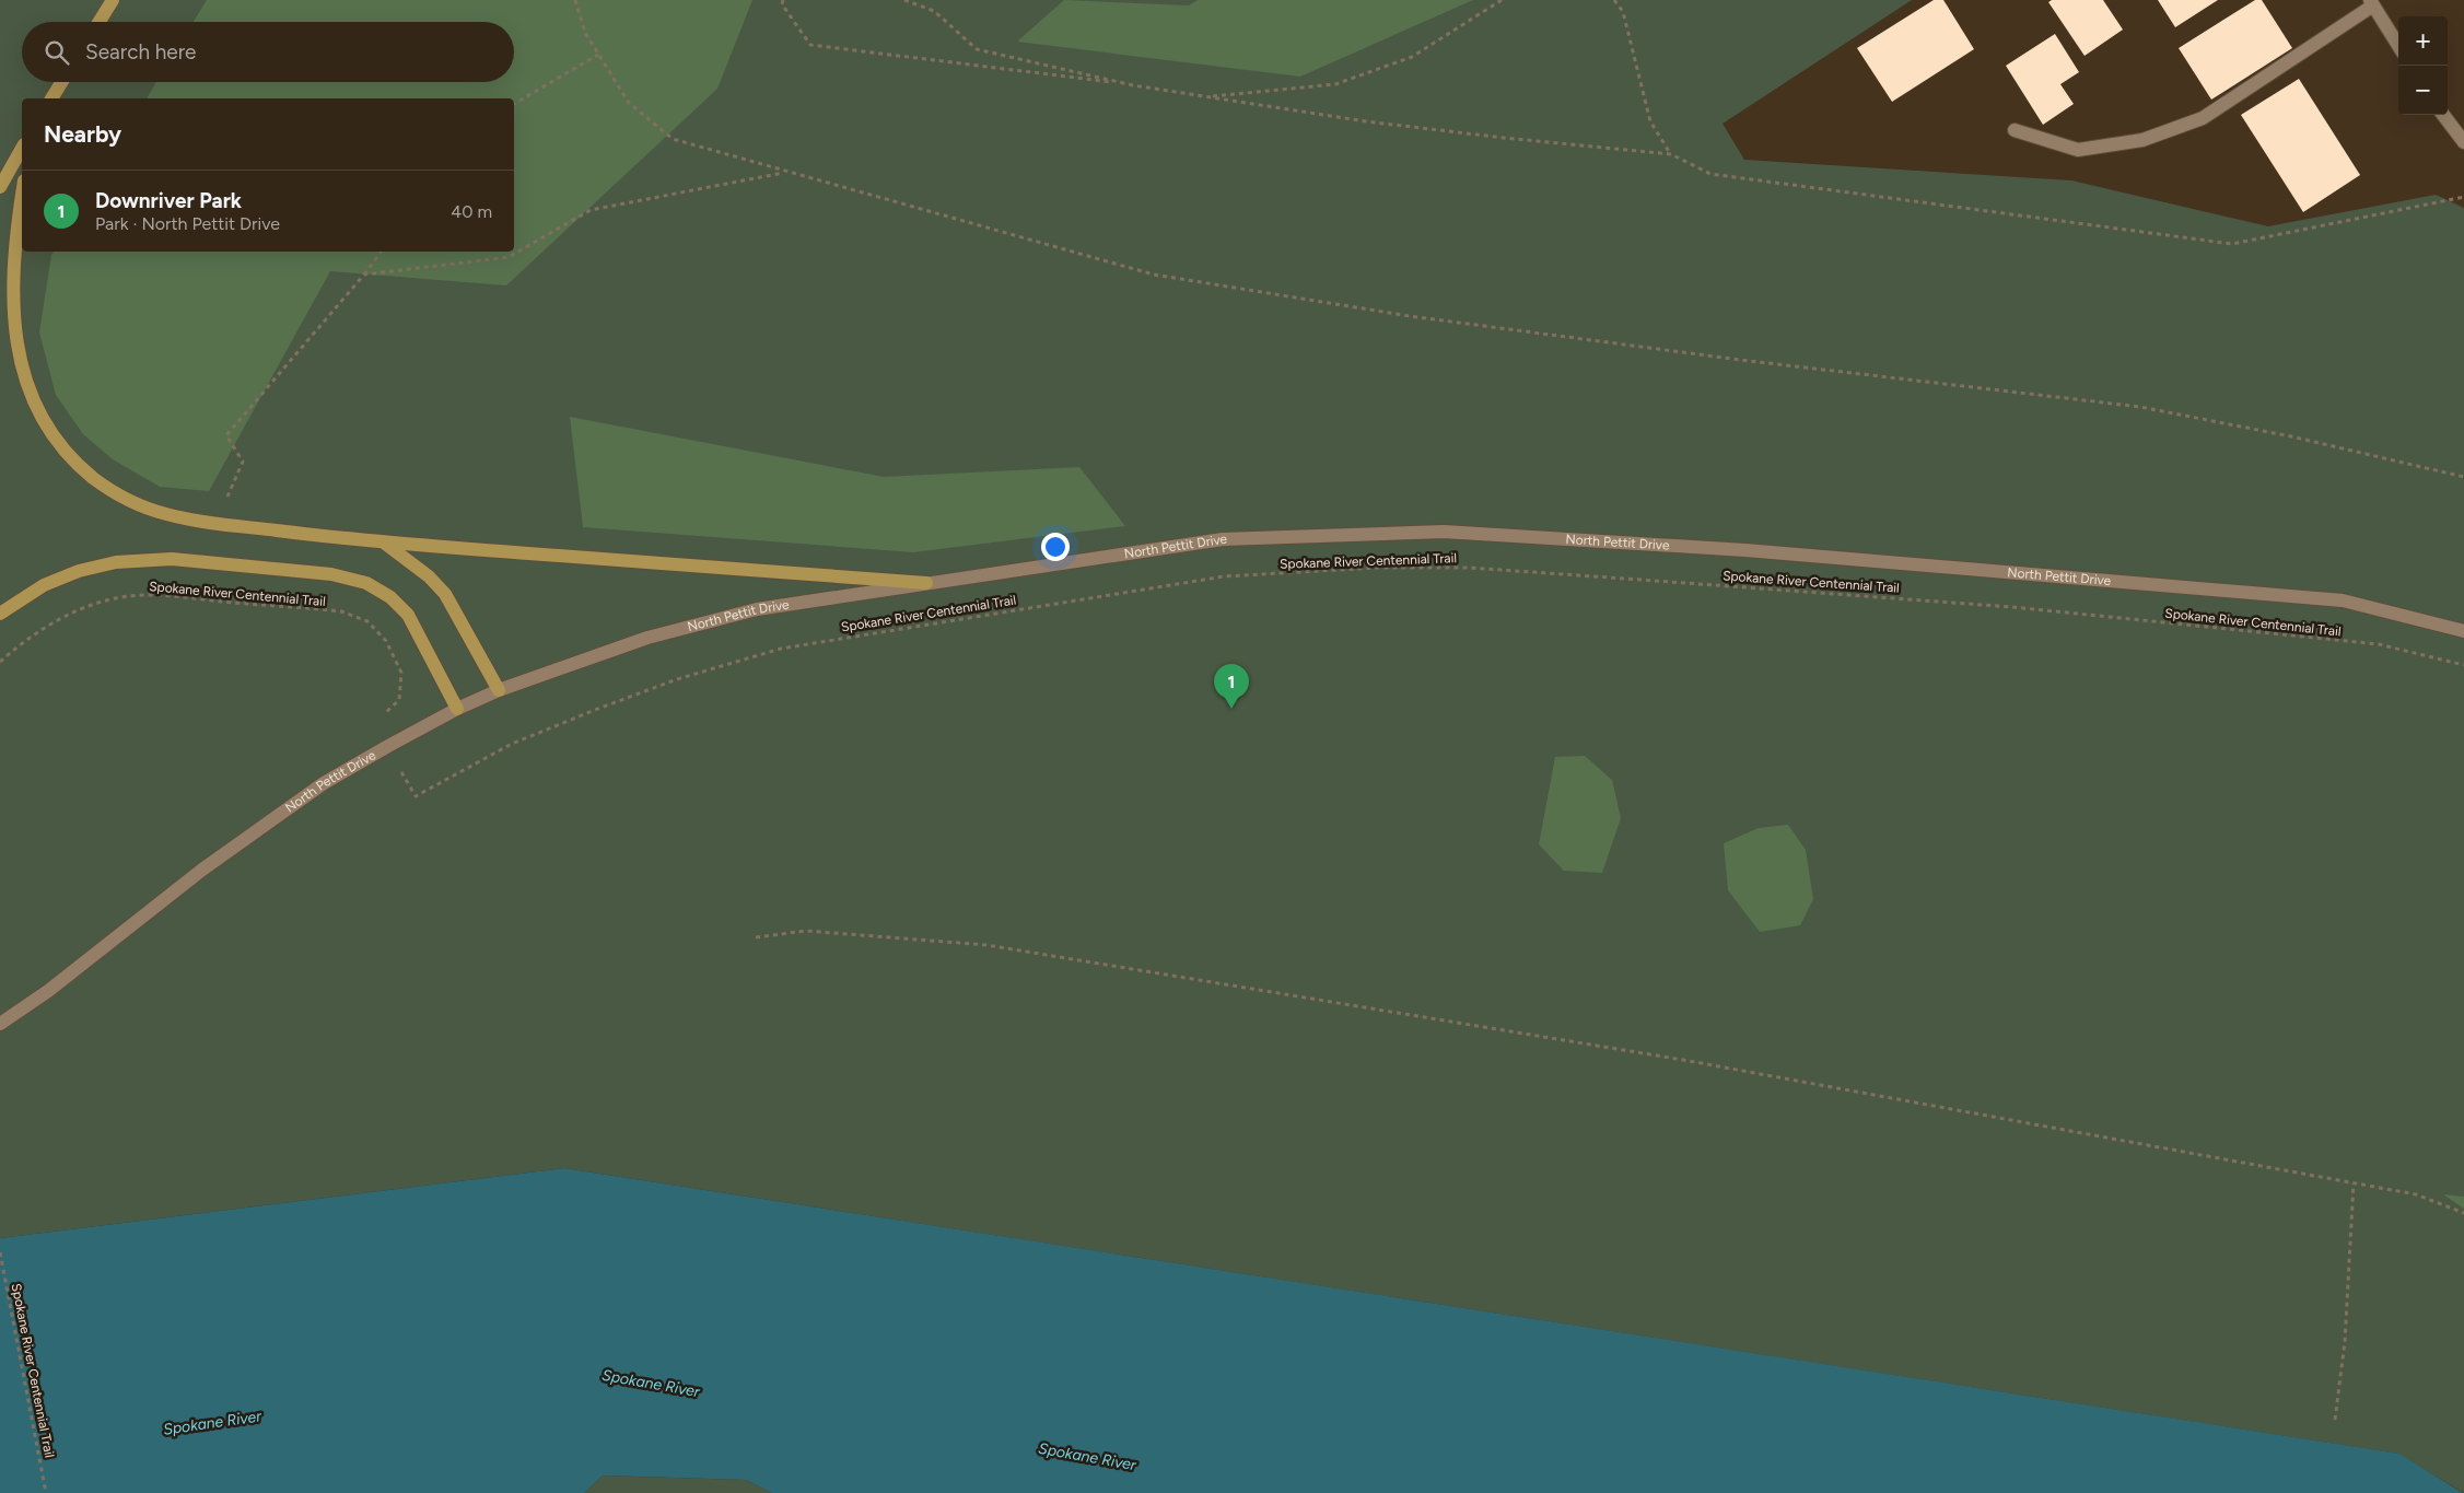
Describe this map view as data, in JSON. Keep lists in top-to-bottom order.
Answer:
{
  "streets": {
    "street": ["North Pettit Drive"],
    "path": ["Spokane River Centennial Trail"]
  },
  "water": ["Spokane River"],
  "page": {
    "map_buttons": ["+", "−"],
    "search": "Search here",
    "heading": "Nearby",
    "list": [
      {
        "mark": "1",
        "name": "Downriver Park",
        "note": "Park · North Pettit Drive",
        "value": "40 m"
      }
    ],
    "pins": "1"
  }
}
